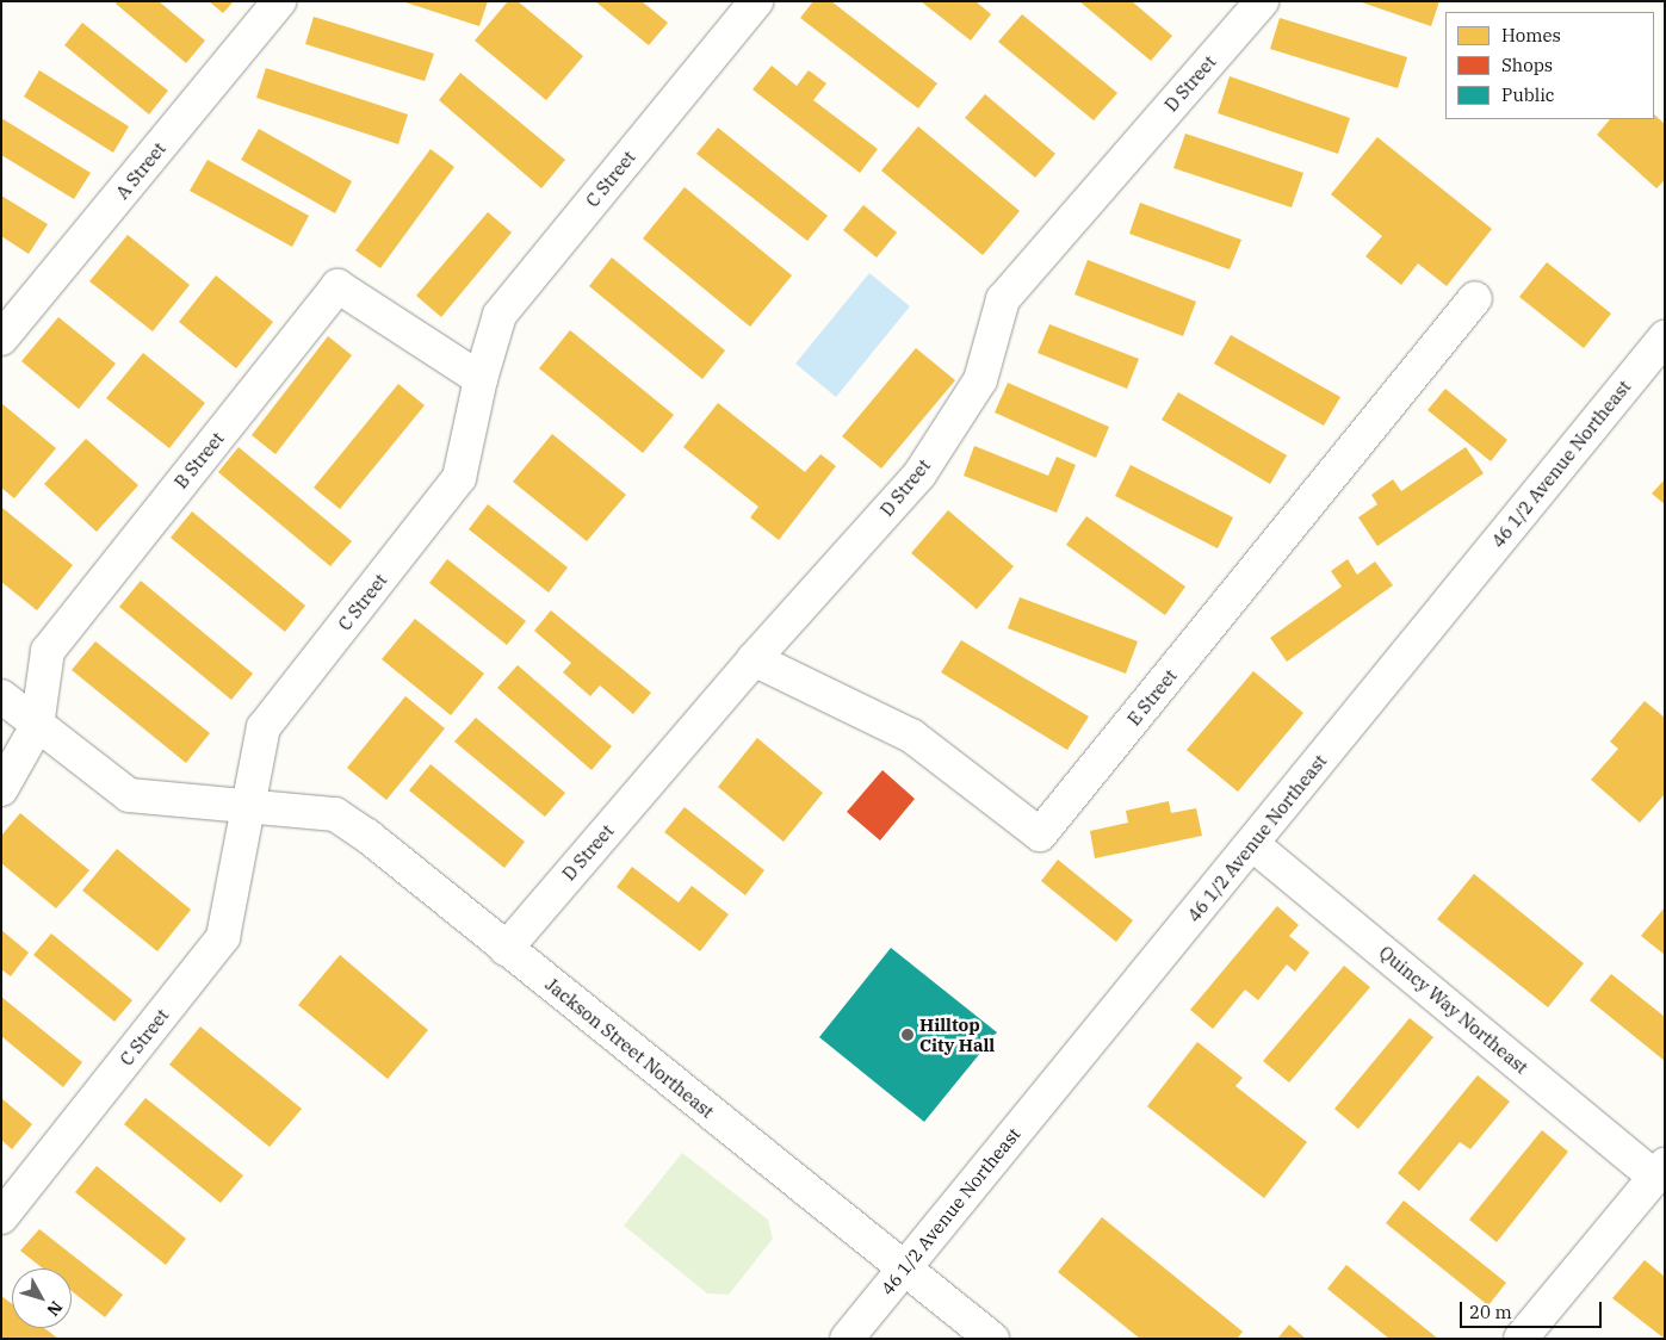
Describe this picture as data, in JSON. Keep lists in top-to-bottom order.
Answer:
{
  "streets": {
    "street": [
      "D Street",
      "A Street",
      "C Street",
      "B Street",
      "46 1/2 Avenue Northeast",
      "E Street",
      "Quincy Way Northeast",
      "Jackson Street Northeast"
    ]
  },
  "crossings": [
    ["D Street", "E Street"],
    ["D Street", "Jackson Street Northeast"],
    ["C Street", "B Street"],
    ["C Street", "Jackson Street Northeast"],
    ["B Street", "Jackson Street Northeast"],
    ["46 1/2 Avenue Northeast", "Quincy Way Northeast"],
    ["46 1/2 Avenue Northeast", "Jackson Street Northeast"]
  ],
  "places": ["Hilltop City Hall"],
  "legend": ["Homes", "Shops", "Public"],
  "scale_bar": "20 m",
  "north": "bottom right"
}
